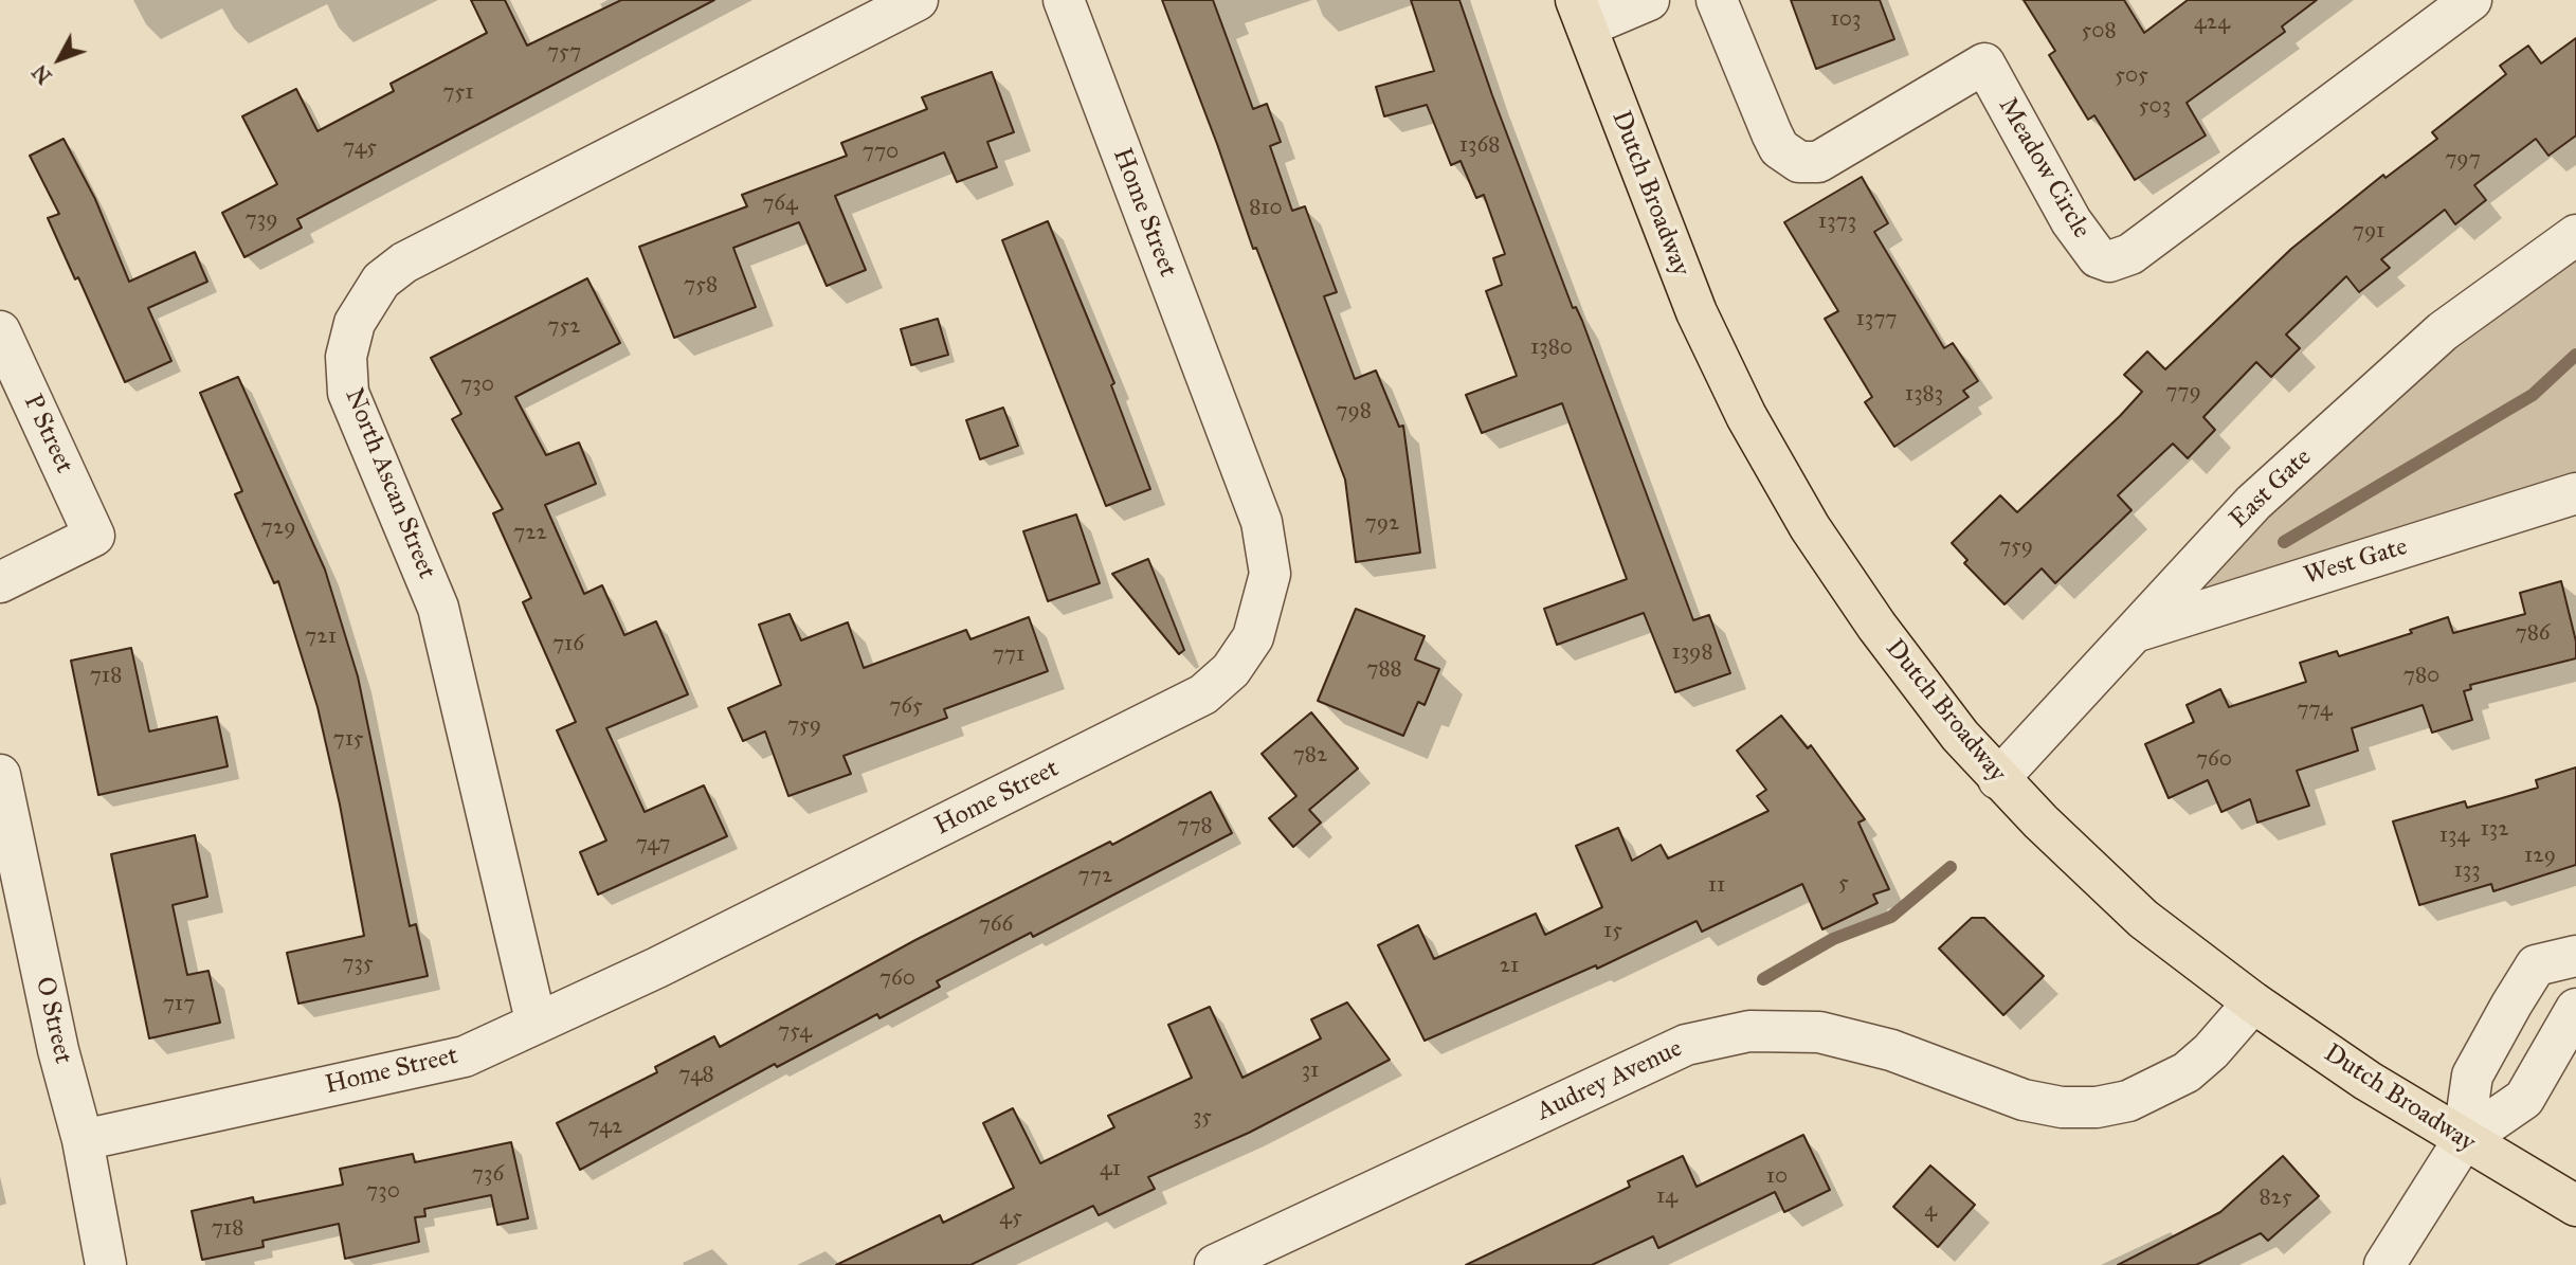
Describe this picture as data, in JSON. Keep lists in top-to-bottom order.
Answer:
{
  "streets": {
    "main road": ["Dutch Broadway"],
    "street": [
      "Meadow Circle",
      "Home Street",
      "P Street",
      "North Ascan Street",
      "East Gate",
      "West Gate",
      "O Street",
      "Audrey Avenue"
    ]
  },
  "crossings": [
    ["Dutch Broadway", "East Gate"],
    ["Dutch Broadway", "Audrey Avenue"],
    ["Home Street", "North Ascan Street"],
    ["Home Street", "O Street"],
    ["East Gate", "West Gate"]
  ],
  "house_numbers": [
    "103",
    "424",
    "508",
    "757",
    "505",
    "751",
    "503",
    "1368",
    "745",
    "770",
    "797",
    "764",
    "810",
    "739",
    "1373",
    "791",
    "758",
    "1377",
    "752",
    "1380",
    "730",
    "779",
    "1383",
    "798",
    "792",
    "729",
    "722",
    "759",
    "786",
    "721",
    "716",
    "1398",
    "771",
    "788",
    "718",
    "780",
    "765",
    "774",
    "759",
    "715",
    "782",
    "760",
    "778",
    "132",
    "134",
    "747",
    "129",
    "133",
    "772",
    "5",
    "11",
    "766",
    "15",
    "735",
    "21",
    "760",
    "717",
    "754",
    "31",
    "748",
    "35",
    "742",
    "41",
    "736",
    "10",
    "730",
    "14",
    "825",
    "4",
    "45",
    "718"
  ],
  "north": "bottom left"
}
